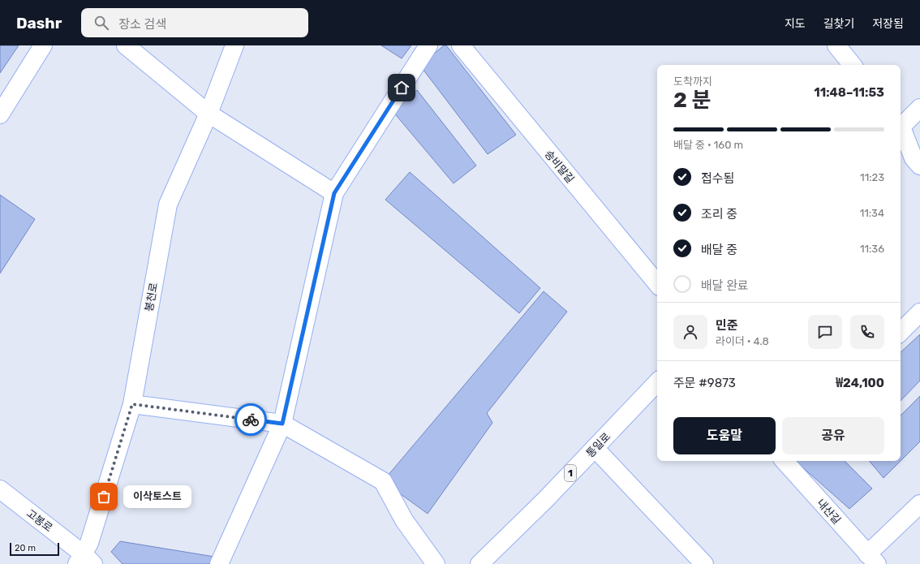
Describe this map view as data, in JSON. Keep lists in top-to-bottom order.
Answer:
{
  "streets": {
    "street": [
      "송비말길",
      "봉천로",
      "통일로",
      "1",
      "내산길",
      "고봉로"
    ]
  },
  "crossings": [
    ["봉천로", "고봉로"]
  ],
  "places": ["이삭토스트"],
  "scale_bar": "20 m",
  "page": {
    "header": "Dashr",
    "search": "장소 검색",
    "nav": ["지도", "길찾기", "저장됨"],
    "heading": ["2 분", "도착까지", "11:48–11:53"],
    "panel": [
      "민준",
      "라이더 · 4.8",
      "주문 #9873",
      "₩24,100"
    ],
    "bar": "배달 중 · 160 m",
    "list": [
      ["접수됨", "11:23"],
      ["조리 중", "11:34"],
      ["배달 중", "11:36"],
      "배달 완료"
    ],
    "buttons": ["도움말", "공유"],
    "bubble": "이삭토스트",
    "scale": "20 m"
  }
}
